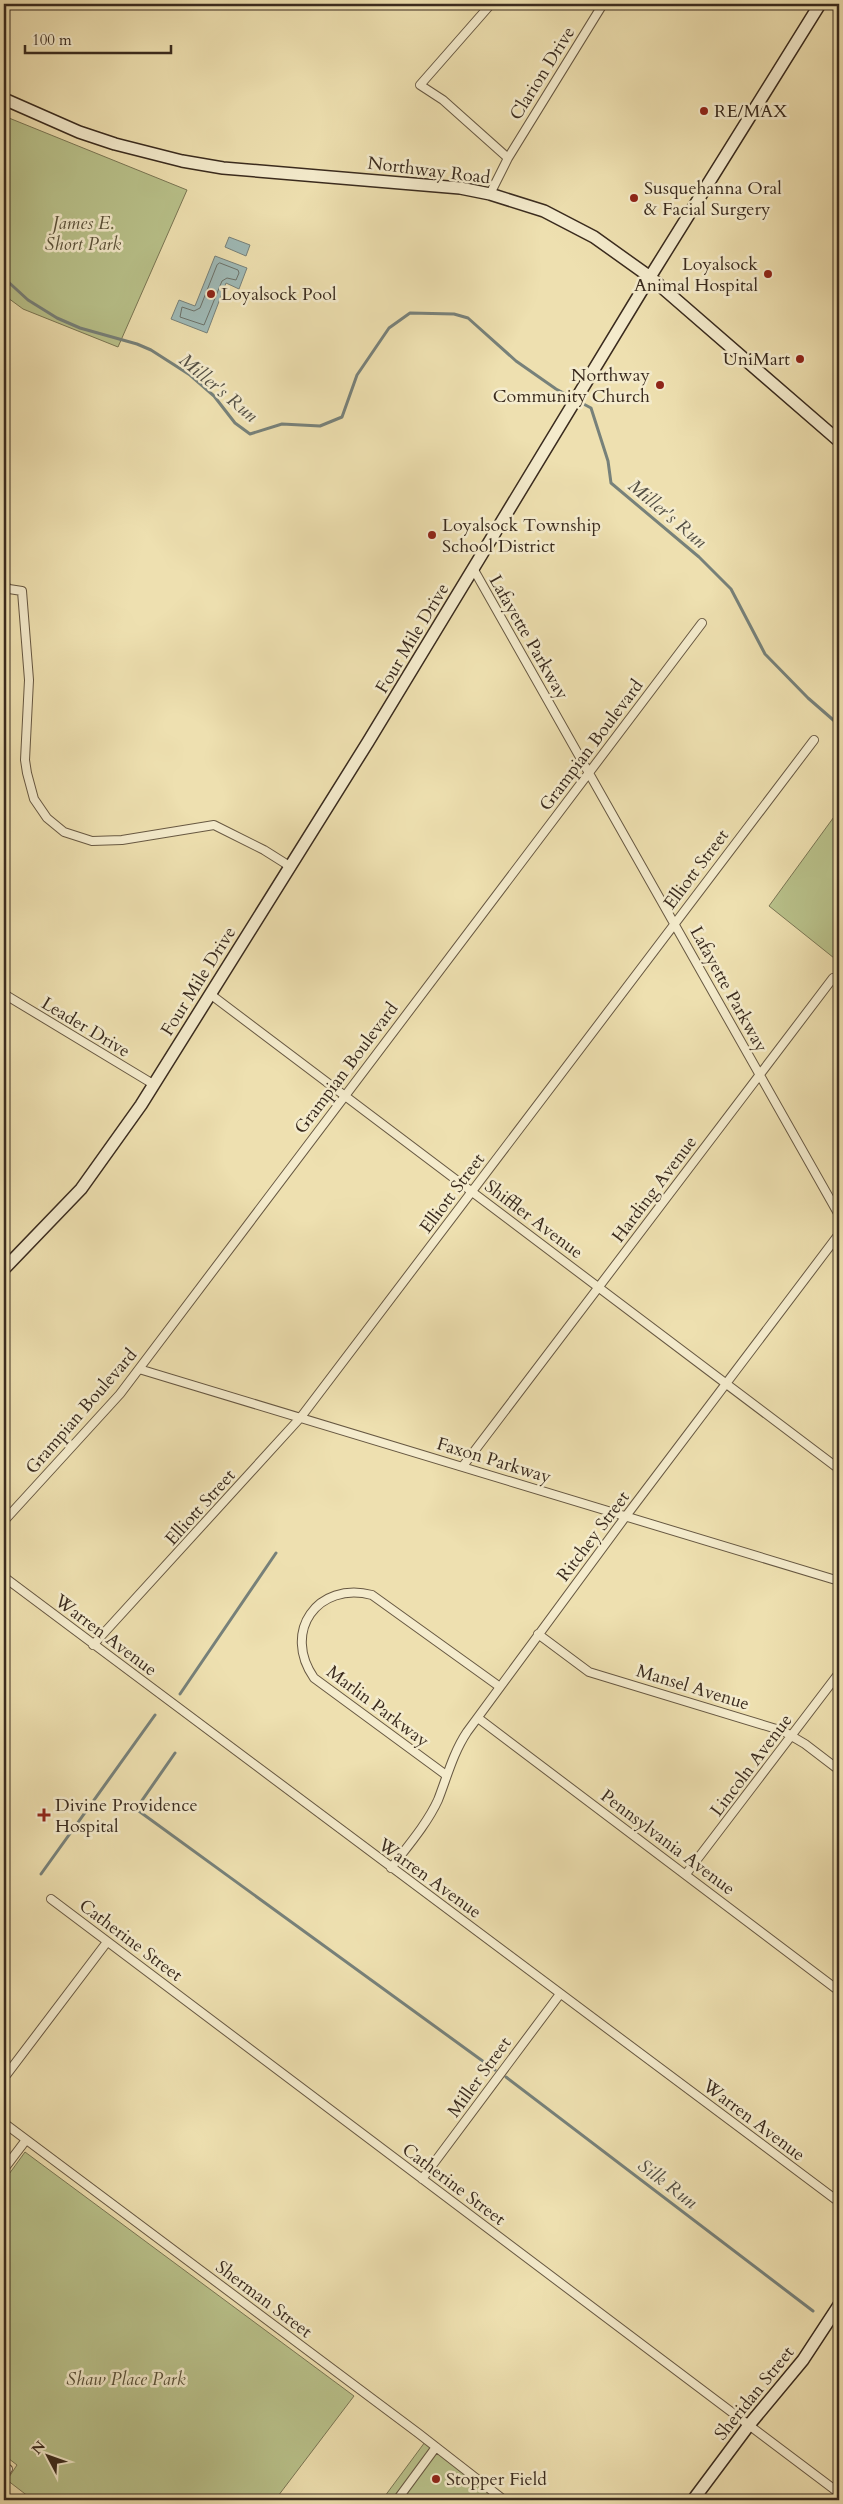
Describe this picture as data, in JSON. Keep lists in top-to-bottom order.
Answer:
{
  "streets": {
    "street": [
      "Clarion Drive",
      "Northway Road",
      "Lafayette Parkway",
      "Four Mile Drive",
      "Grampian Boulevard",
      "Elliott Street",
      "Leader Drive",
      "Harding Avenue",
      "Shiffler Avenue",
      "Faxon Parkway",
      "Ritchey Street",
      "Warren Avenue",
      "Mansel Avenue",
      "Marlin Parkway",
      "Lincoln Avenue",
      "Pennsylvania Avenue",
      "Catherine Street",
      "Miller Street",
      "Sherman Street",
      "Sheridan Street"
    ]
  },
  "crossings": [
    ["Clarion Drive", "Northway Road"],
    ["Northway Road", "Four Mile Drive"],
    ["Lafayette Parkway", "Four Mile Drive"],
    ["Lafayette Parkway", "Grampian Boulevard"],
    ["Lafayette Parkway", "Elliott Street"],
    ["Lafayette Parkway", "Harding Avenue"],
    ["Four Mile Drive", "Leader Drive"],
    ["Four Mile Drive", "Shiffler Avenue"],
    ["Grampian Boulevard", "Shiffler Avenue"],
    ["Grampian Boulevard", "Faxon Parkway"],
    ["Elliott Street", "Shiffler Avenue"],
    ["Elliott Street", "Faxon Parkway"],
    ["Elliott Street", "Warren Avenue"],
    ["Harding Avenue", "Shiffler Avenue"],
    ["Harding Avenue", "Faxon Parkway"],
    ["Shiffler Avenue", "Ritchey Street"],
    ["Faxon Parkway", "Ritchey Street"],
    ["Ritchey Street", "Warren Avenue"],
    ["Ritchey Street", "Mansel Avenue"],
    ["Ritchey Street", "Marlin Parkway"],
    ["Ritchey Street", "Pennsylvania Avenue"],
    ["Warren Avenue", "Miller Street"],
    ["Mansel Avenue", "Lincoln Avenue"],
    ["Lincoln Avenue", "Pennsylvania Avenue"],
    ["Catherine Street", "Miller Street"],
    ["Catherine Street", "Sheridan Street"]
  ],
  "water": ["Miller's Run", "Silk Run"],
  "parks": ["James E. Short Park", "Shaw Place Park"],
  "places": {
    "other": [
      "RE/MAX",
      "Susquehanna Oral & Facial Surgery",
      "Loyalsock Animal Hospital",
      "Loyalsock Pool",
      "UniMart",
      "Northway Community Church",
      "Loyalsock Township School District",
      "Stopper Field"
    ],
    "health": ["Divine Providence Hospital"]
  },
  "scale_bar": "100 m",
  "north": "top left"
}
